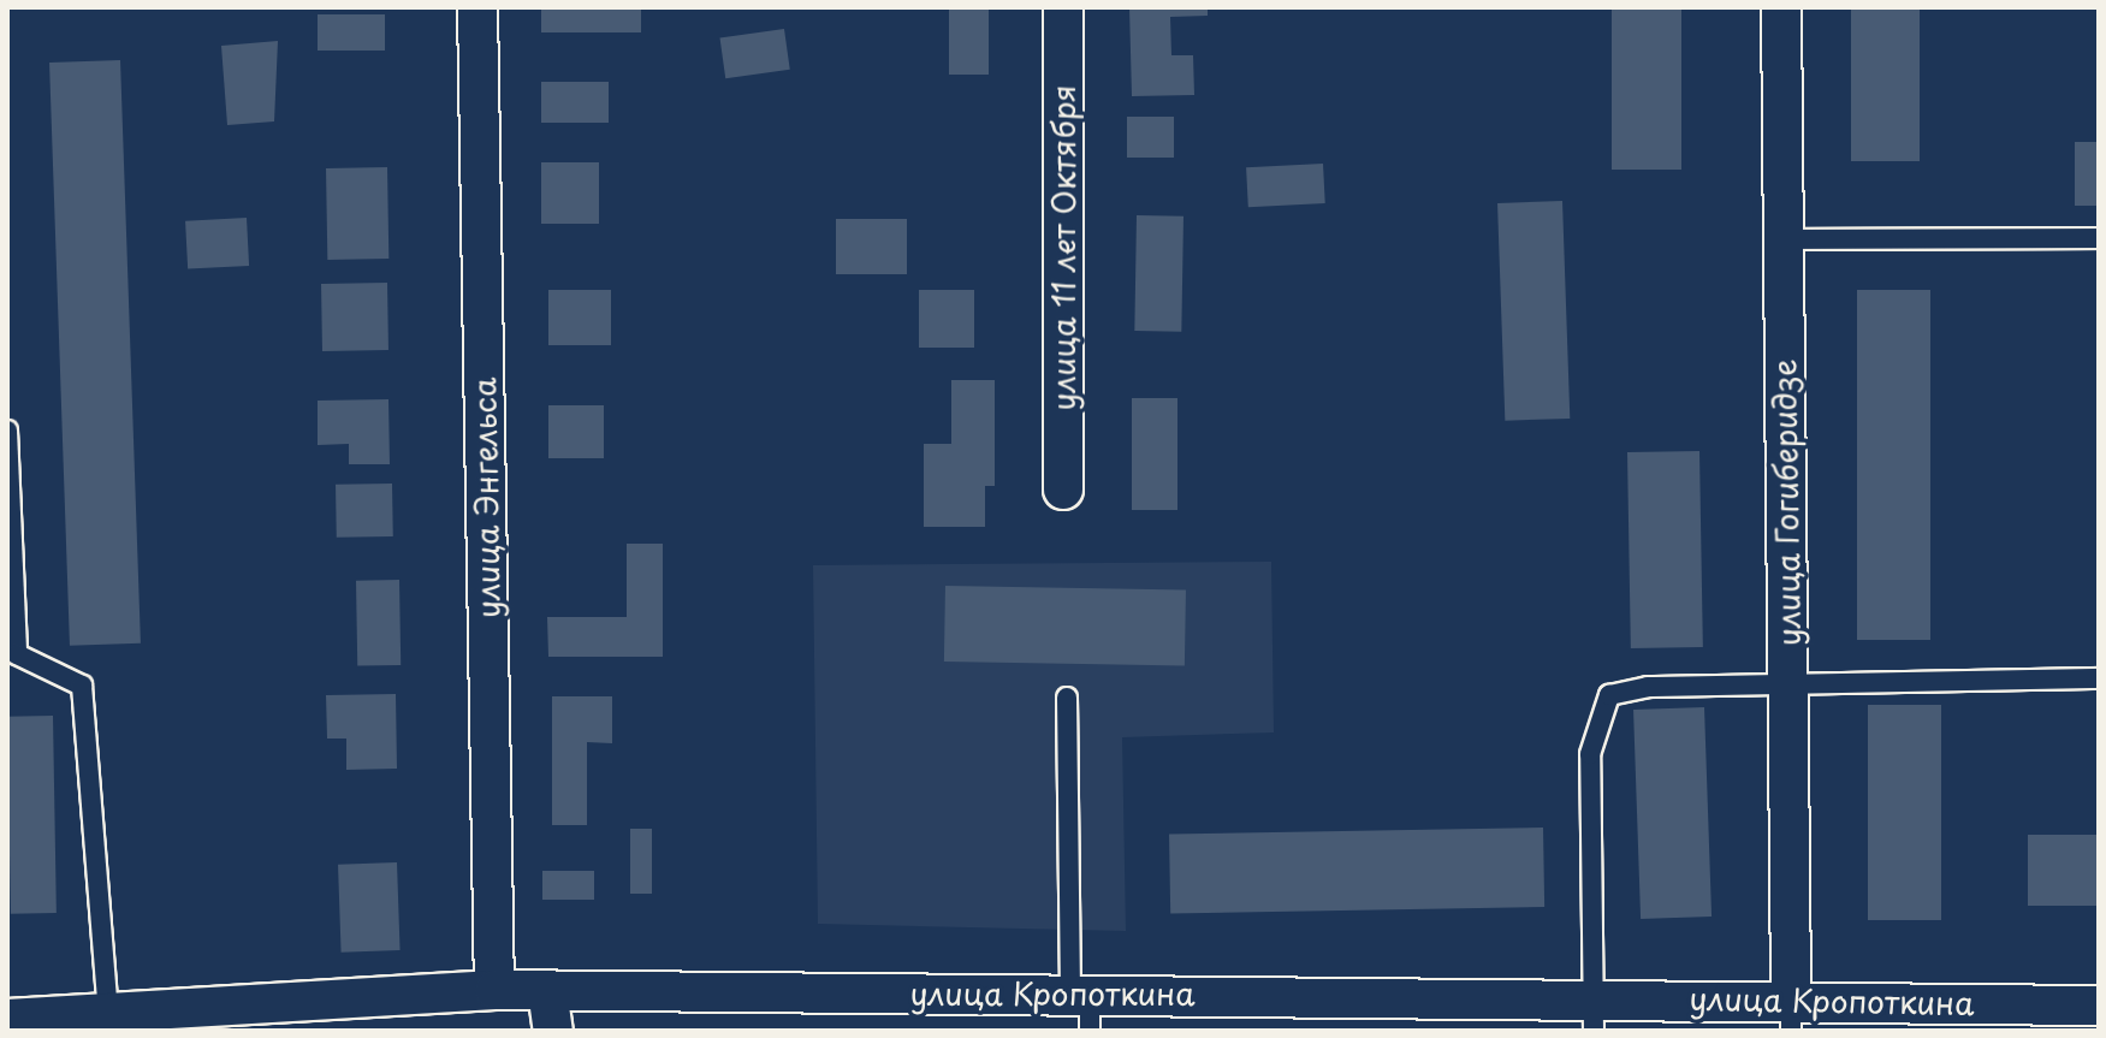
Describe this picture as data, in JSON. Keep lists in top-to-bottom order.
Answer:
{
  "streets": {
    "street": [
      "улица 11 лет Октября",
      "улица Энгельса",
      "улица Гогиберидзе",
      "улица Кропоткина"
    ]
  },
  "crossings": [
    ["улица Энгельса", "улица Кропоткина"],
    ["улица Гогиберидзе", "улица Кропоткина"]
  ]
}
